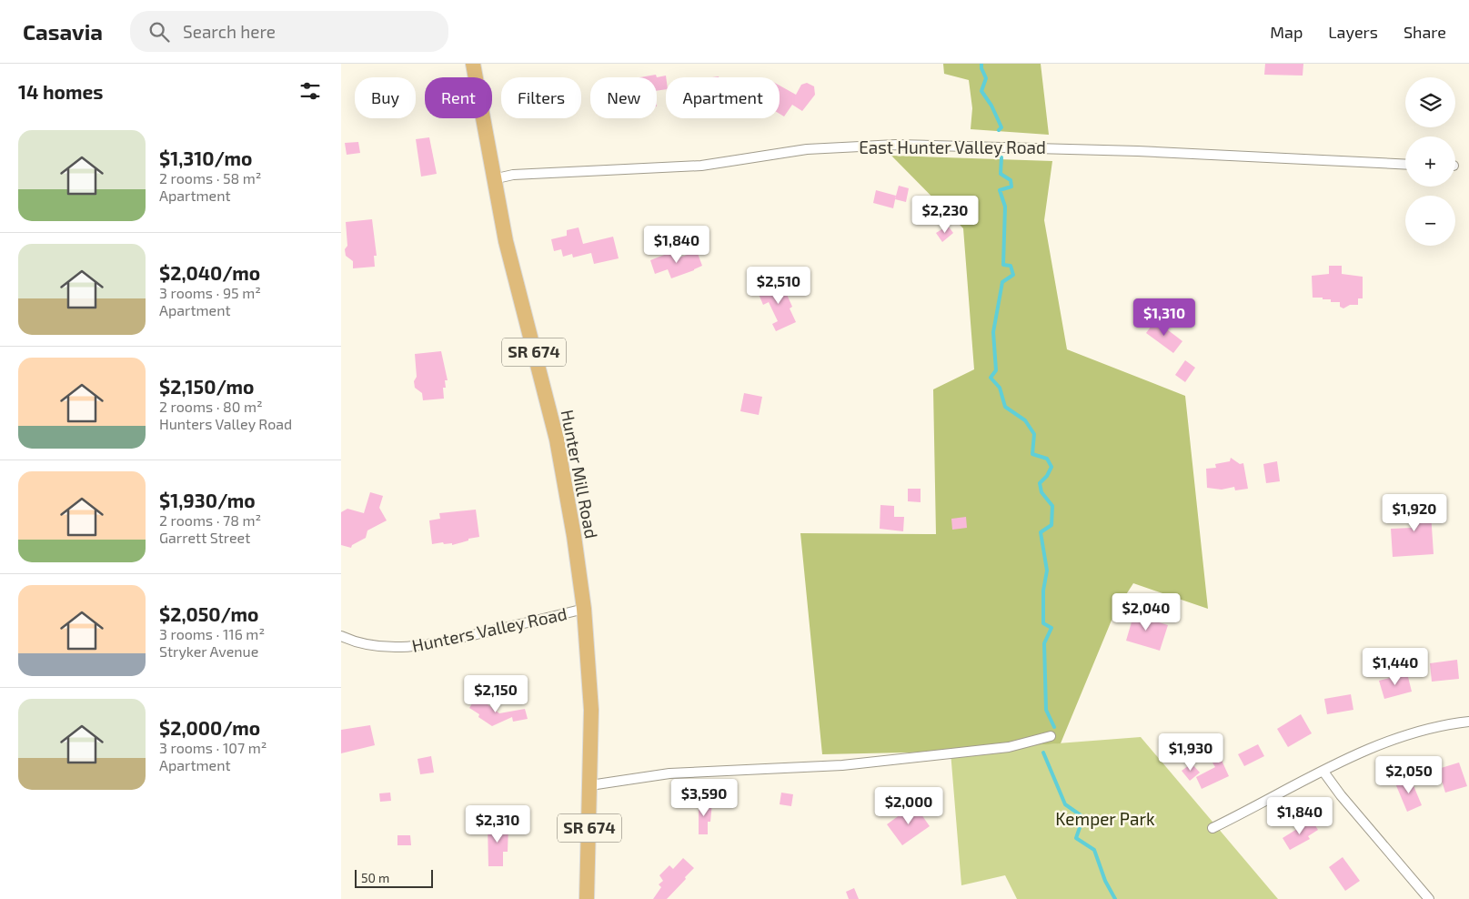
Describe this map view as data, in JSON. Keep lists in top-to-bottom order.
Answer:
{
  "streets": {
    "main road": ["SR 674", "Hunter Mill Road"],
    "street": ["East Hunter Valley Road", "Hunters Valley Road"]
  },
  "crossings": [
    ["East Hunter Valley Road", "Hunter Mill Road"],
    ["Hunter Mill Road", "Hunters Valley Road"]
  ],
  "parks": ["Kemper Park"],
  "scale_bar": "50 m",
  "page": {
    "header": "Casavia",
    "search": "Search here",
    "nav": ["Map", "Layers", "Share"],
    "heading": "14 homes",
    "map_buttons": ["+", "−"],
    "chip": [
      "Buy",
      "Rent",
      "Filters",
      "New",
      "Apartment"
    ],
    "list": [
      {
        "name": "$1,310/mo",
        "note": "2 rooms · 58 m² · Apartment"
      },
      {
        "name": "$2,040/mo",
        "note": "3 rooms · 95 m² · Apartment"
      },
      {
        "name": "$2,150/mo",
        "note": "2 rooms · 80 m² · Hunters Valley Road"
      },
      {
        "name": "$1,930/mo",
        "note": "2 rooms · 78 m² · Garrett Street"
      },
      {
        "name": "$2,050/mo",
        "note": "3 rooms · 116 m² · Stryker Avenue"
      },
      {
        "name": "$2,000/mo",
        "note": "3 rooms · 107 m² · Apartment"
      }
    ],
    "price": [
      "$2,230",
      "$1,840",
      "$2,510",
      "$1,310",
      "$1,920",
      "$2,040",
      "$1,440",
      "$2,150",
      "$1,930",
      "$2,050",
      "$3,590",
      "$2,000",
      "$1,840",
      "$2,310"
    ],
    "scale": "50 m"
  }
}
